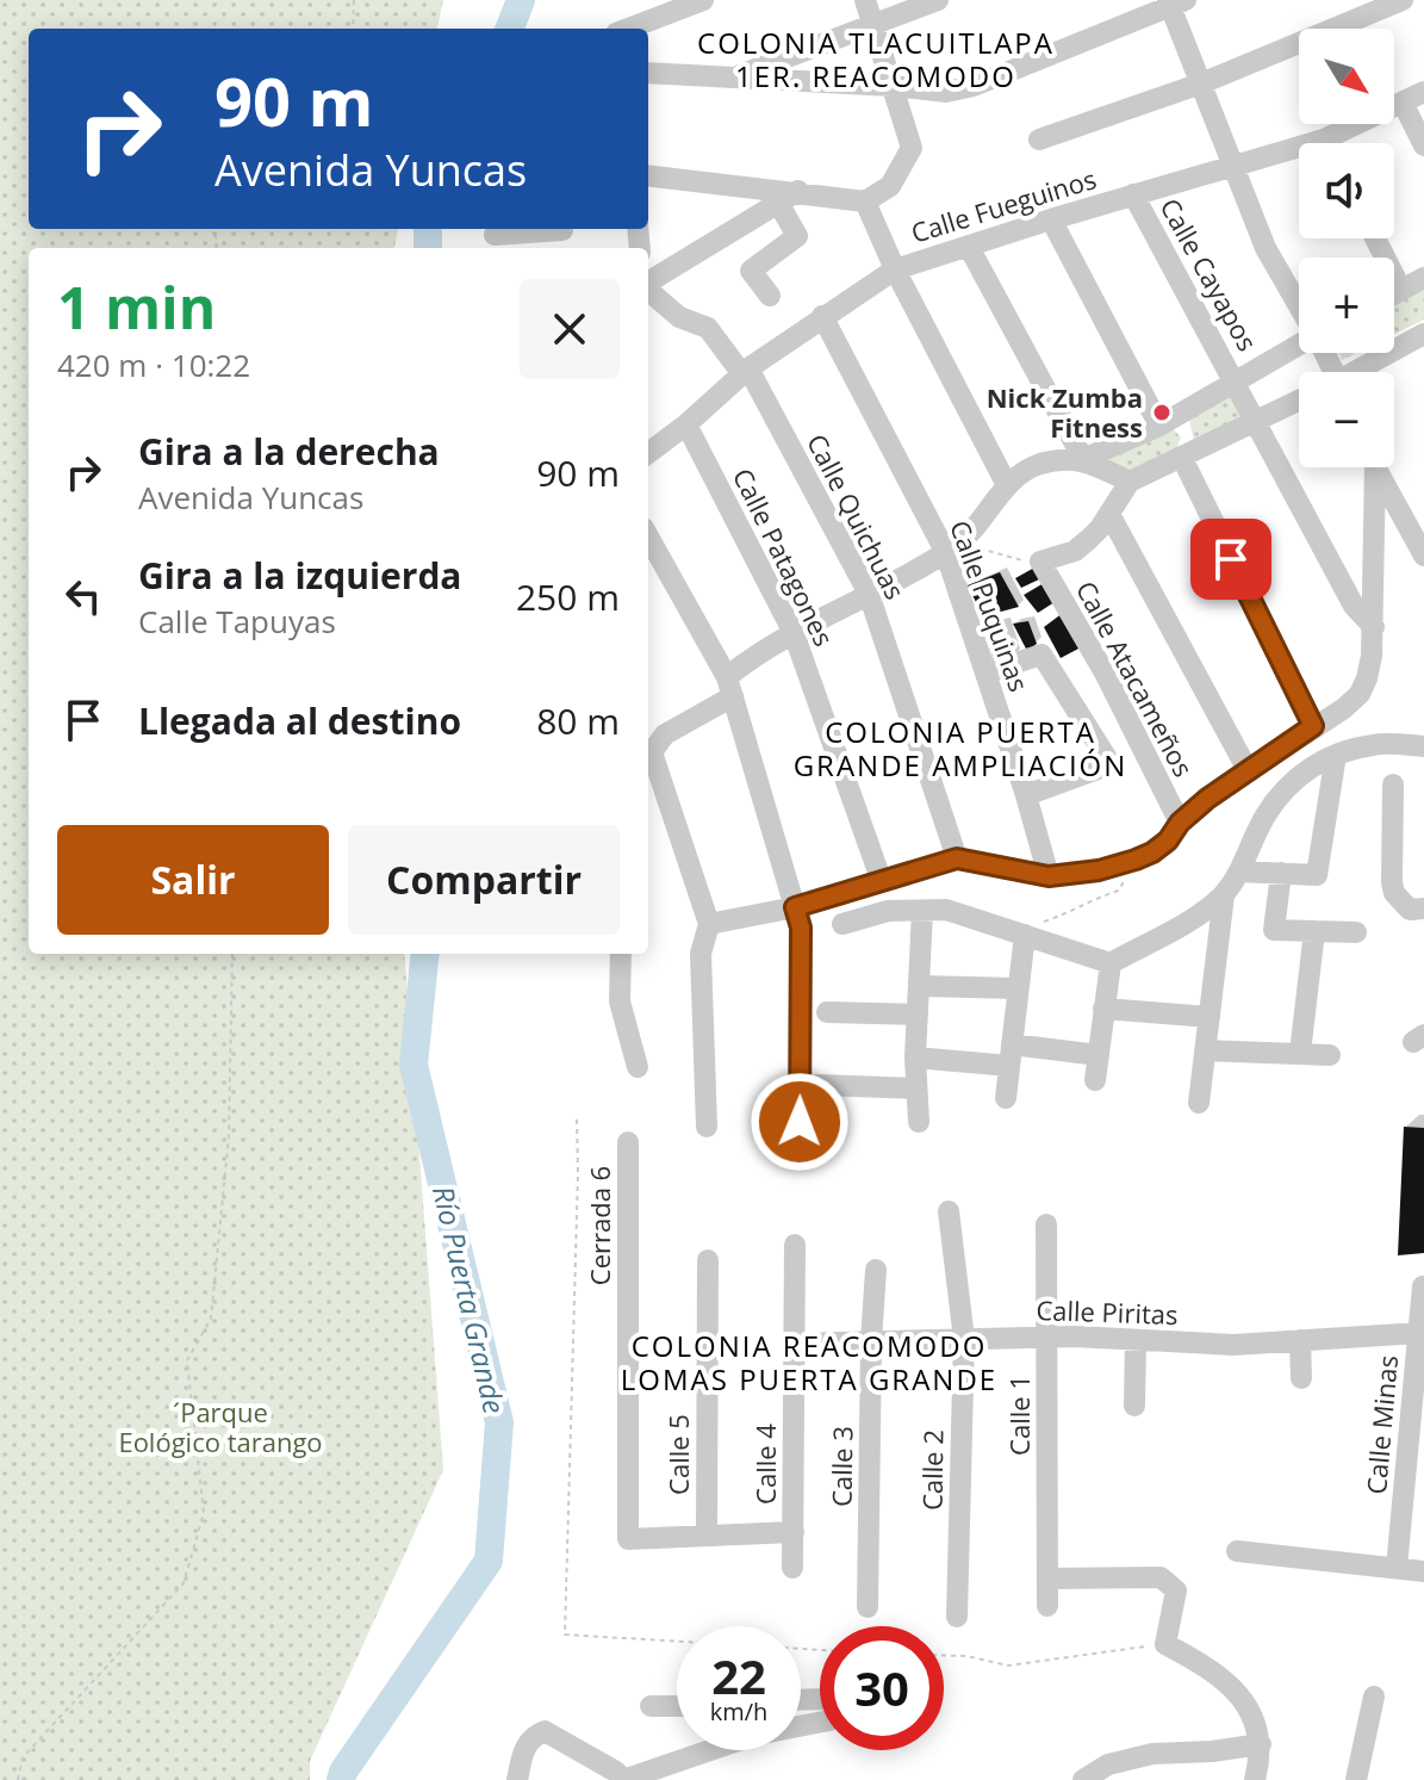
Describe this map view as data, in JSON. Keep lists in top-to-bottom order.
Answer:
{
  "streets": {
    "street": [
      "Calle Fueguinos",
      "Calle Cayapos",
      "Calle Quichuas",
      "Calle Patagones",
      "Calle Puquinas",
      "Calle Atacameños",
      "Cerrada 6",
      "Calle Piritas",
      "Calle 1",
      "Calle Minas",
      "Calle 5",
      "Calle 4",
      "Calle 3",
      "Calle 2"
    ]
  },
  "crossings": [
    ["Calle Fueguinos", "Calle Cayapos"],
    ["Calle Fueguinos", "Calle Quichuas"],
    ["Calle Fueguinos", "Calle Patagones"],
    ["Calle Fueguinos", "Calle Puquinas"],
    ["Cerrada 6", "Calle 5"],
    ["Calle Piritas", "Calle 1"],
    ["Calle Piritas", "Calle Minas"],
    ["Calle Piritas", "Calle 4"],
    ["Calle Piritas", "Calle 3"],
    ["Calle Piritas", "Calle 2"]
  ],
  "districts": ["COLONIA TLACUITLAPA 1ER. REACOMODO", "COLONIA PUERTA GRANDE AMPLIACIÓN", "COLONIA REACOMODO LOMAS PUERTA GRANDE"],
  "water": ["Río Puerta Grande"],
  "parks": ["´Parque Eológico tarango"],
  "places": ["Nick Zumba Fitness"],
  "north": "bottom right",
  "page": {
    "map_buttons": ["+", "−"],
    "turn": ["90 m", "Avenida Yuncas"],
    "heading": ["1 min", "420 m · 10:22"],
    "list": [
      {
        "name": "Gira a la derecha",
        "note": "Avenida Yuncas",
        "value": "90 m"
      },
      {
        "name": "Gira a la izquierda",
        "note": "Calle Tapuyas",
        "value": "250 m"
      },
      {
        "name": "Llegada al destino",
        "value": "80 m"
      }
    ],
    "buttons": ["Salir", "Compartir"],
    "speed": "22 km/h",
    "limit": "30"
  }
}
